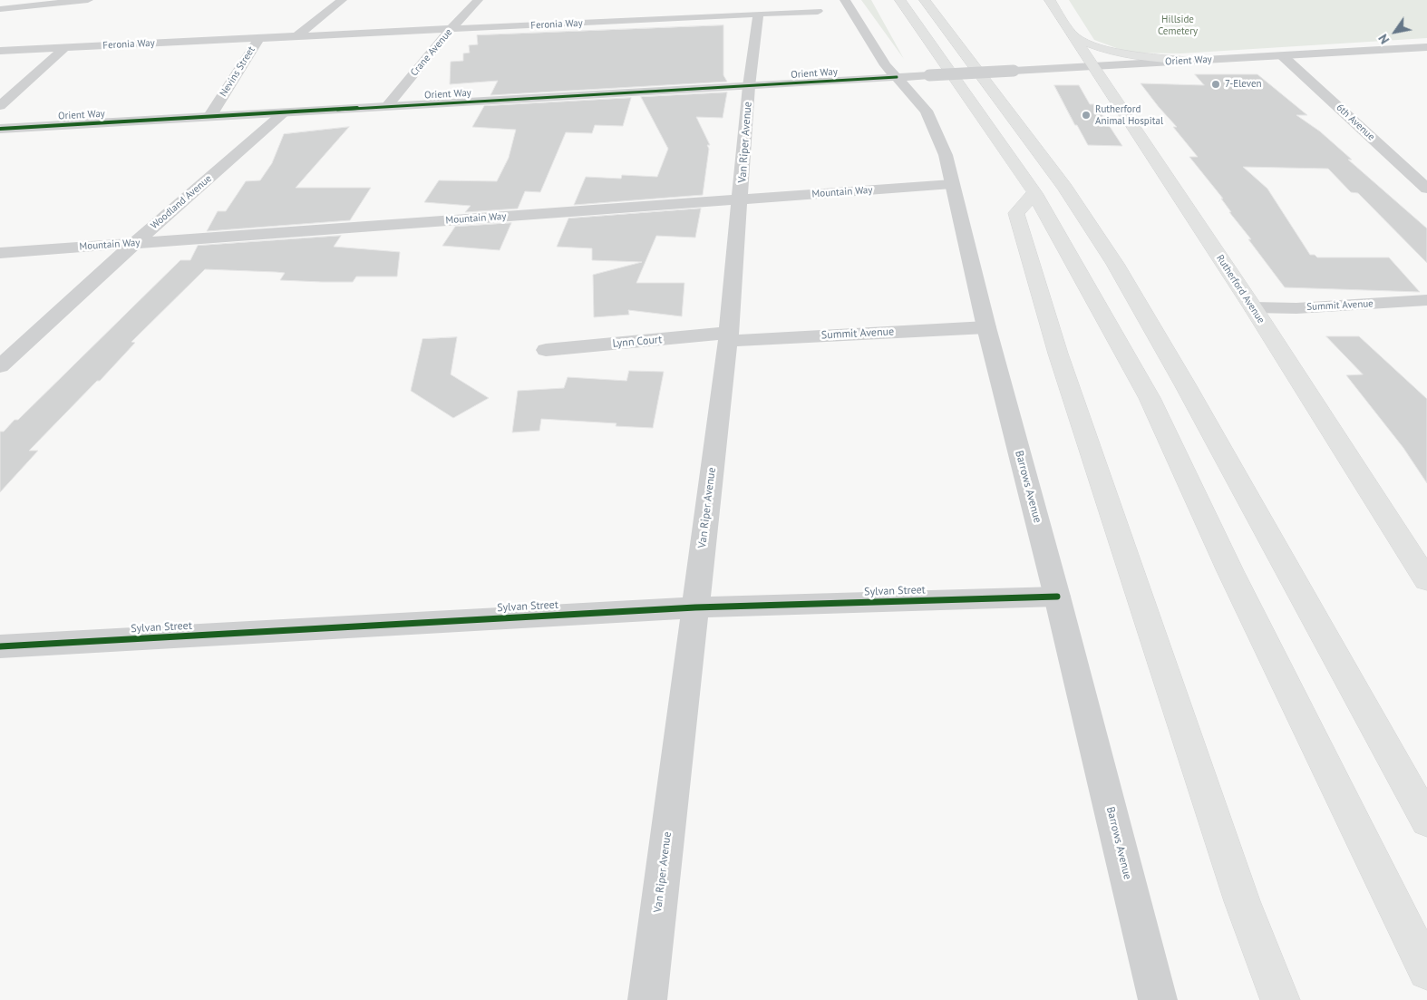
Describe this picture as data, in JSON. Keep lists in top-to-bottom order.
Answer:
{
  "streets": {
    "main road": ["Rutherford Avenue"],
    "street": [
      "Feronia Way",
      "Crane Avenue",
      "Orient Way",
      "Nevins Street",
      "6th Avenue",
      "Van Riper Avenue",
      "Mountain Way",
      "Woodland Avenue",
      "Summit Avenue",
      "Lynn Court",
      "Barrows Avenue",
      "Sylvan Street"
    ]
  },
  "crossings": [
    ["Feronia Way", "Crane Avenue"],
    ["Feronia Way", "Nevins Street"],
    ["Feronia Way", "Van Riper Avenue"],
    ["Crane Avenue", "Orient Way"],
    ["Orient Way", "Nevins Street"],
    ["Orient Way", "6th Avenue"],
    ["Orient Way", "Van Riper Avenue"],
    ["Orient Way", "Woodland Avenue"],
    ["Orient Way", "Rutherford Avenue"],
    ["Orient Way", "Barrows Avenue"],
    ["Van Riper Avenue", "Mountain Way"],
    ["Van Riper Avenue", "Summit Avenue"],
    ["Van Riper Avenue", "Lynn Court"],
    ["Van Riper Avenue", "Sylvan Street"],
    ["Mountain Way", "Woodland Avenue"],
    ["Mountain Way", "Barrows Avenue"],
    ["Rutherford Avenue", "Summit Avenue"],
    ["Summit Avenue", "Lynn Court"],
    ["Summit Avenue", "Barrows Avenue"],
    ["Barrows Avenue", "Sylvan Street"]
  ],
  "parks": ["Hillside Cemetery"],
  "places": ["7-Eleven", "Rutherford Animal Hospital"],
  "north": "bottom left"
}
